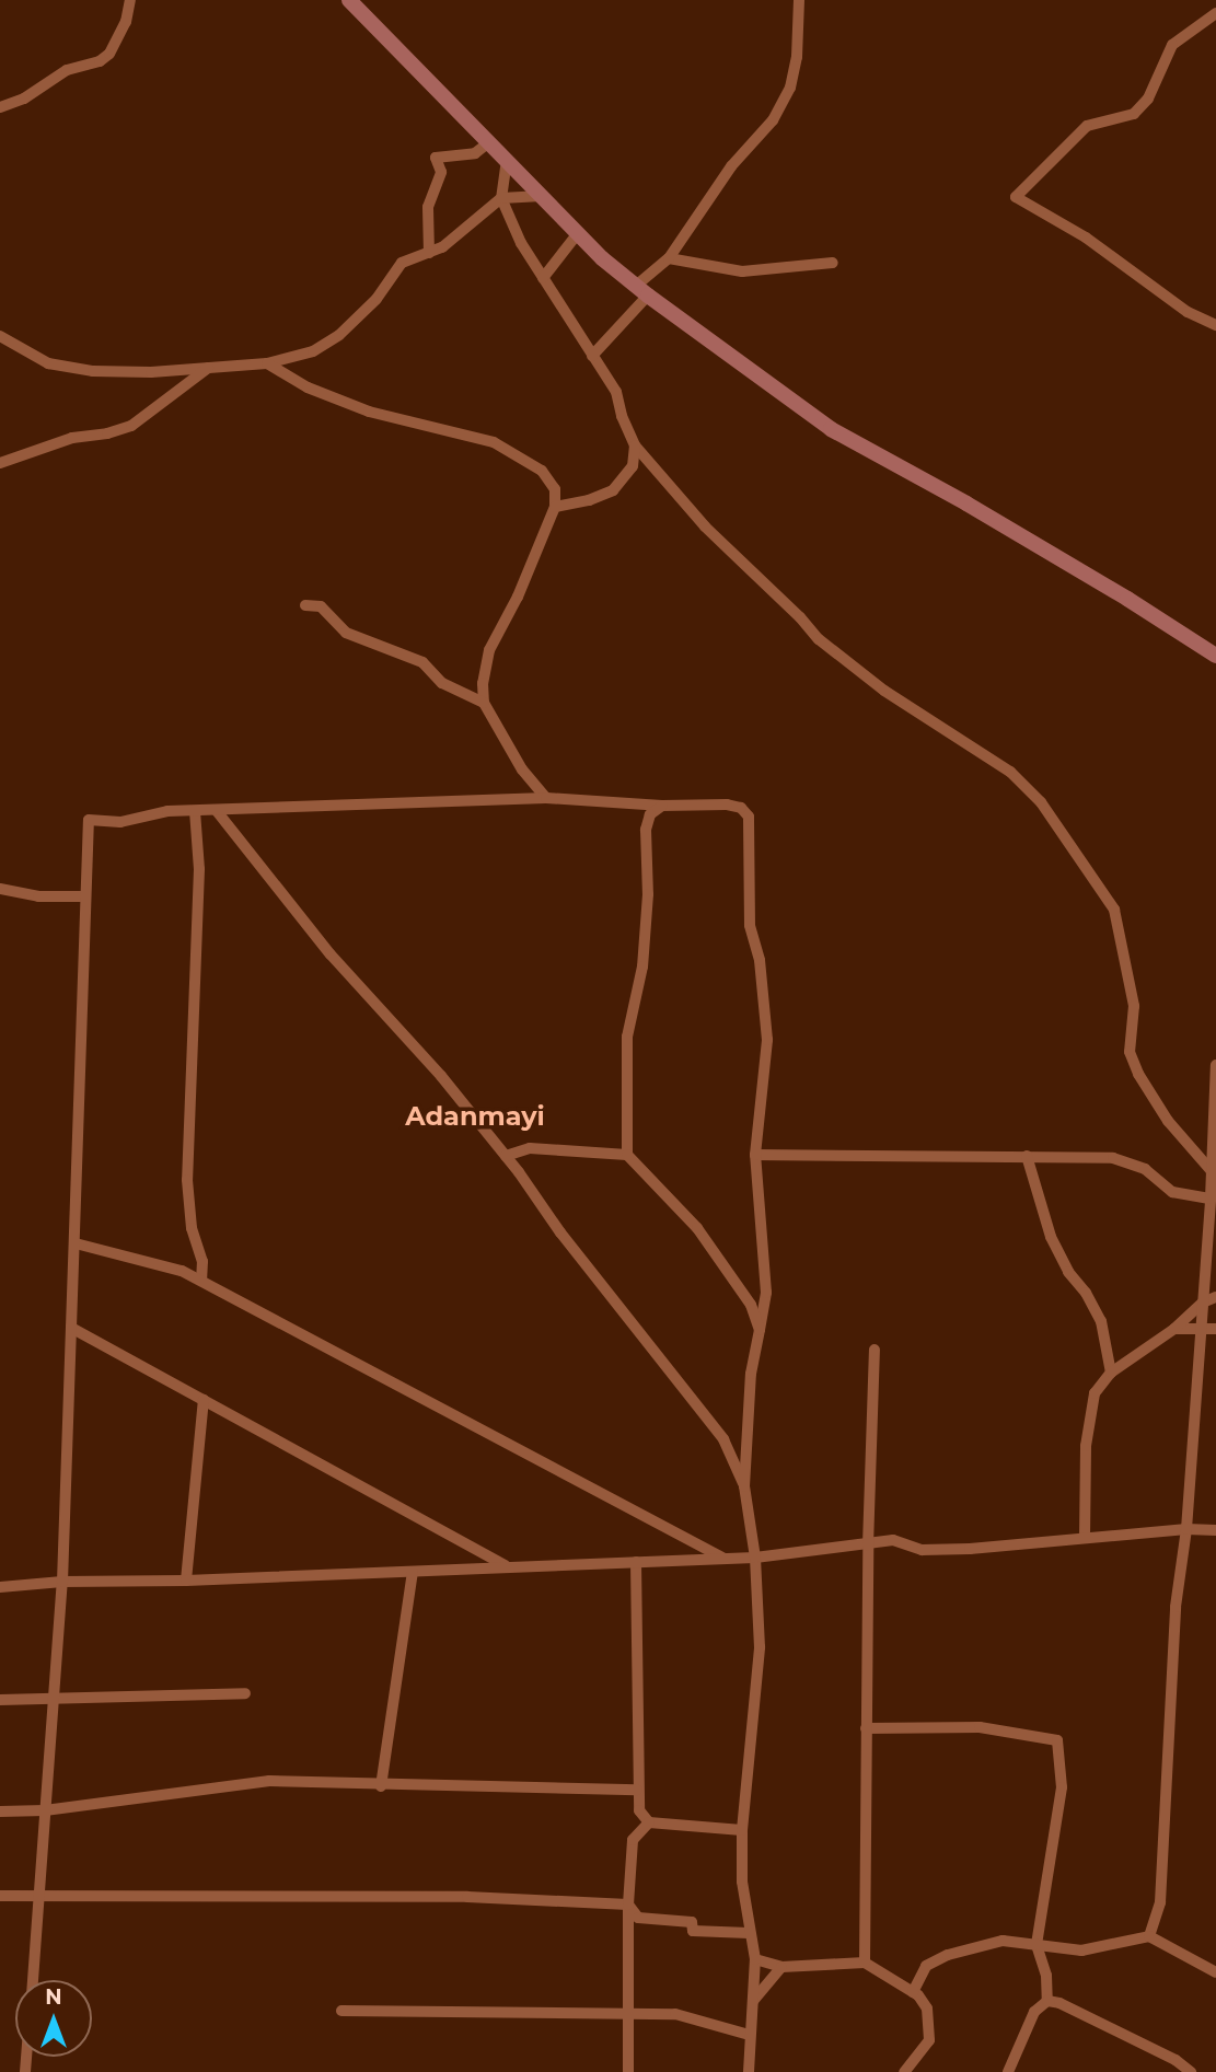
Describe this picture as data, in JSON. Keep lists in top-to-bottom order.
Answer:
{
  "districts": ["Adanmayi"],
  "north": "top"
}
